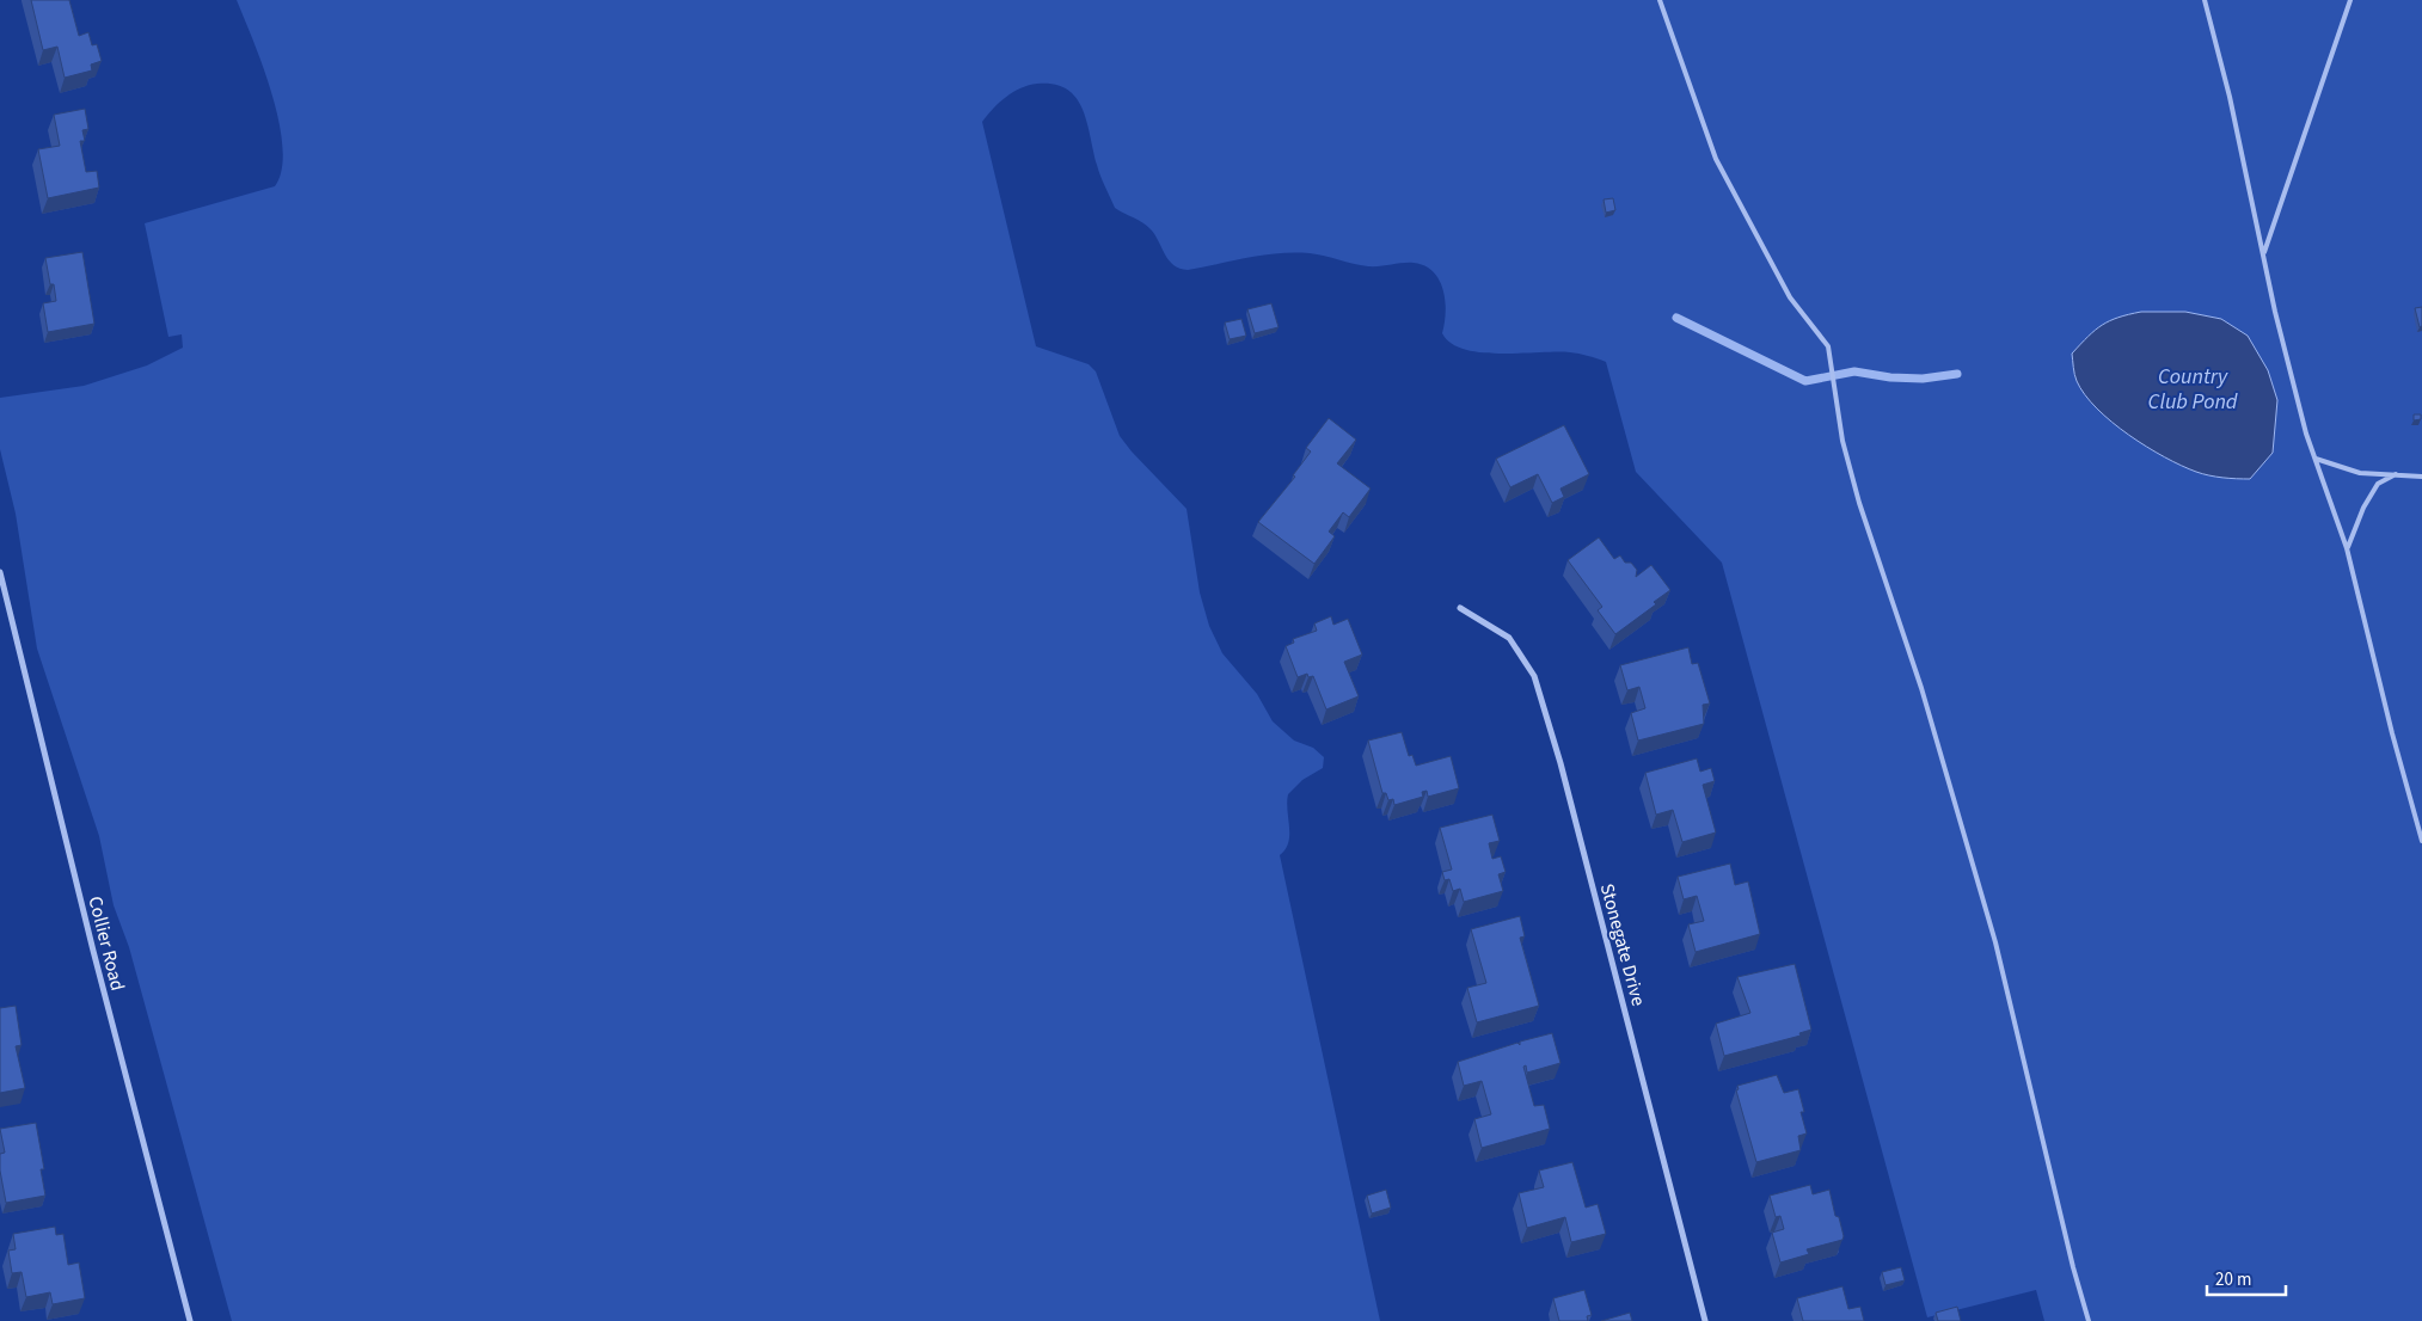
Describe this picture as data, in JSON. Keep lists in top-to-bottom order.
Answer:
{
  "streets": {
    "street": ["Collier Road", "Stonegate Drive"]
  },
  "water": ["Country Club Pond"],
  "scale_bar": "20 m"
}
